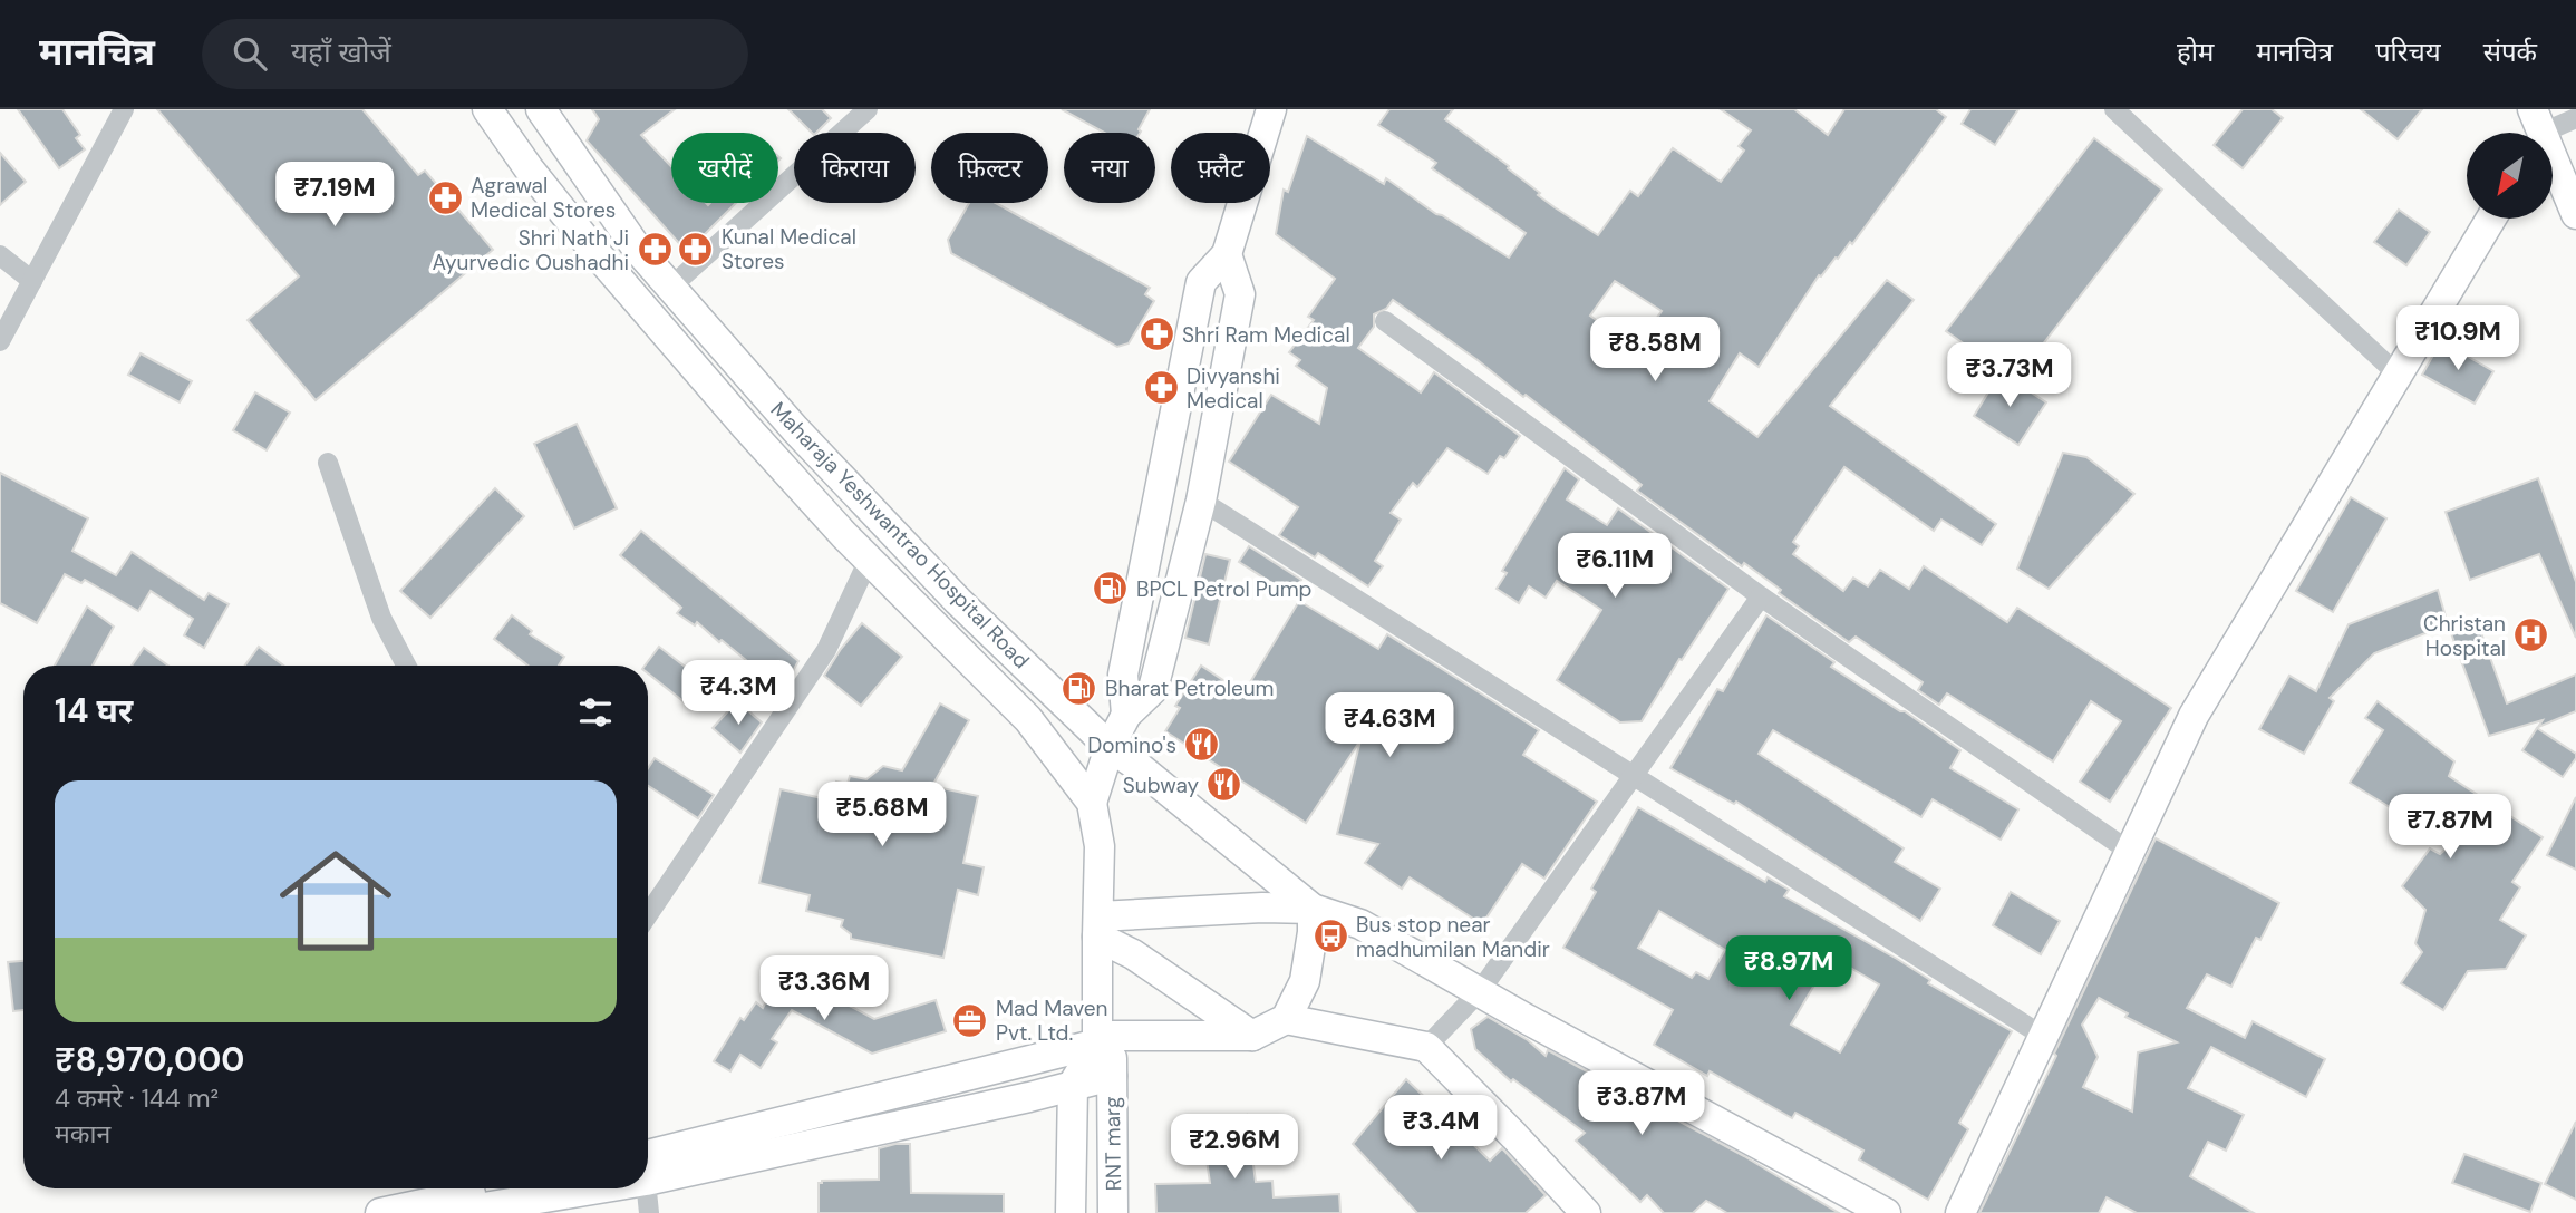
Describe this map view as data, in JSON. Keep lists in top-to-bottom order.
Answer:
{
  "streets": {
    "main road": ["Maharaja Yeshwantrao Hospital Road", "RNT marg"]
  },
  "crossings": [
    ["Maharaja Yeshwantrao Hospital Road", "RNT marg"]
  ],
  "places": {
    "pharmacy": [
      "Agrawal Medical Stores",
      "Kunal Medical Stores",
      "Shri Nath Ji Ayurvedic Oushadhi",
      "Shri Ram Medical",
      "Divyanshi Medical"
    ],
    "fuel station": ["BPCL Petrol Pump", "Bharat Petroleum"],
    "hospital": ["Christan Hospital"],
    "restaurant": ["Domino's", "Subway"],
    "bus stop": ["Bus stop near madhumilan Mandir"],
    "office": ["Mad Maven Pvt. Ltd."]
  },
  "north": "bottom left",
  "page": {
    "header": "मानचित्र",
    "search": "यहाँ खोजें",
    "nav": [
      "होम",
      "मानचित्र",
      "परिचय",
      "संपर्क"
    ],
    "chip": [
      "खरीदें",
      "किराया",
      "फ़िल्टर",
      "नया",
      "फ़्लैट"
    ],
    "price": [
      "₹7.19M",
      "₹10.9M",
      "₹8.58M",
      "₹3.73M",
      "₹6.11M",
      "₹4.3M",
      "₹4.63M",
      "₹5.68M",
      "₹7.87M",
      "₹8.97M",
      "₹3.36M",
      "₹3.87M",
      "₹3.4M",
      "₹2.96M"
    ],
    "heading": "14 घर",
    "list": [
      {
        "name": "₹8,970,000",
        "note": "4 कमरे · 144 m² · मकान"
      }
    ]
  }
}
